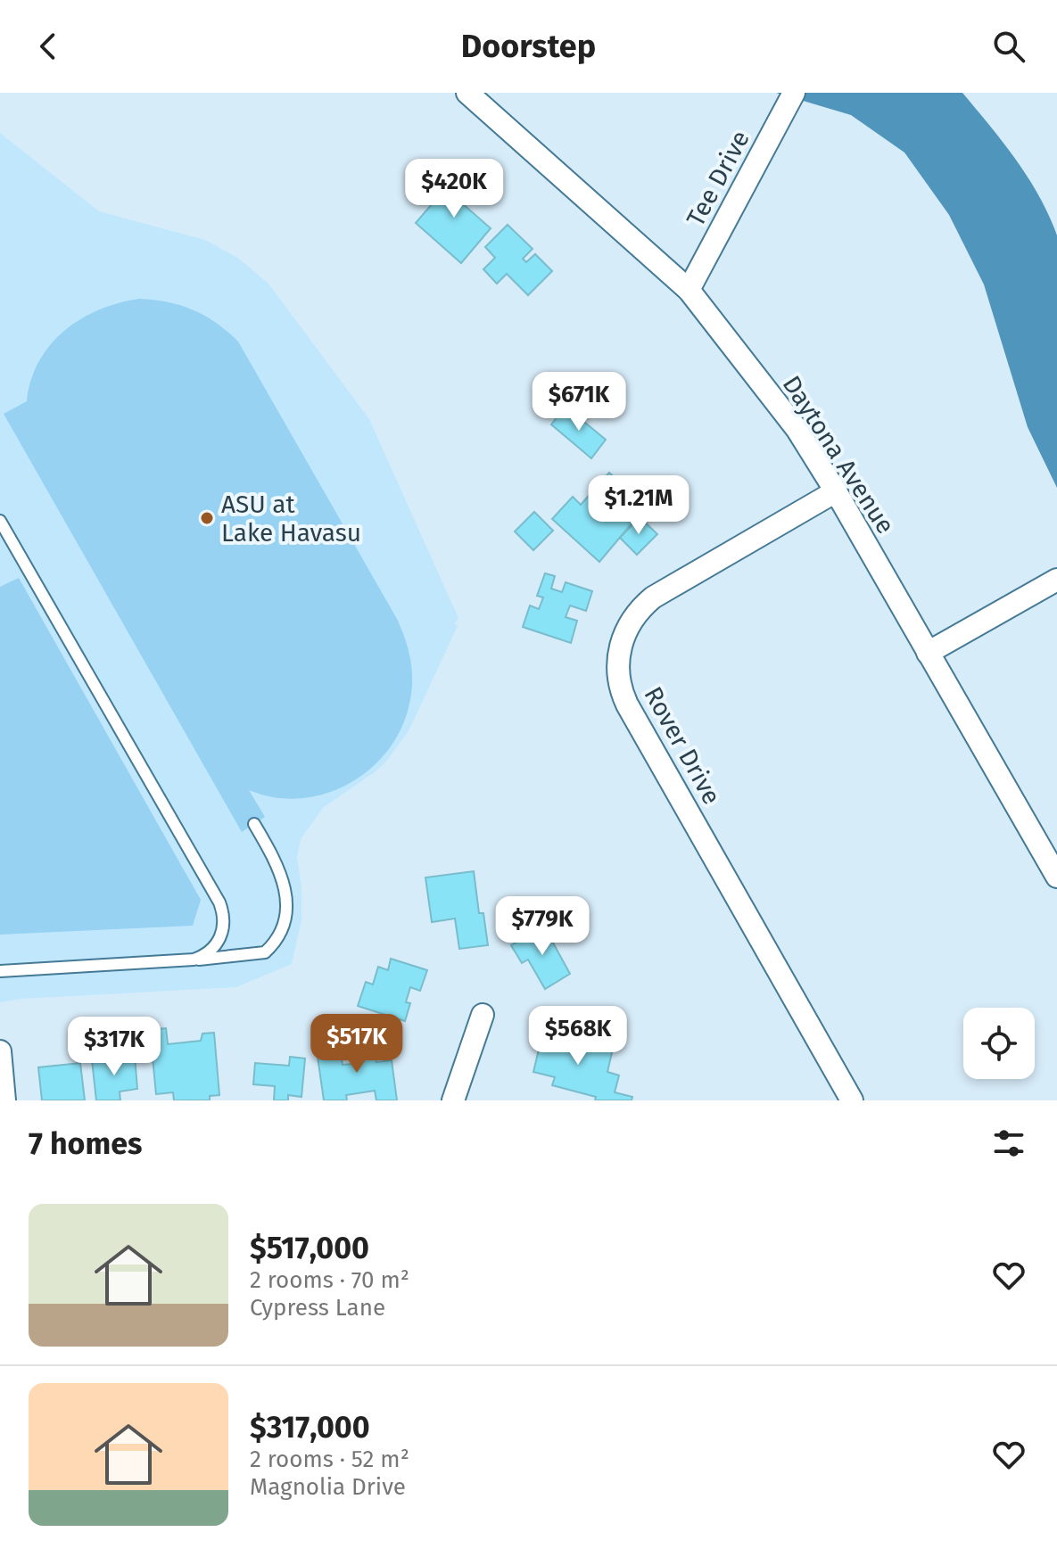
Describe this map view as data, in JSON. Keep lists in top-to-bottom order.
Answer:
{
  "streets": {
    "street": ["Tee Drive", "Daytona Avenue", "Rover Drive"]
  },
  "crossings": [
    ["Tee Drive", "Daytona Avenue"],
    ["Daytona Avenue", "Rover Drive"]
  ],
  "places": ["ASU at Lake Havasu"],
  "page": {
    "header": "Doorstep",
    "price": [
      "$420K",
      "$671K",
      "$1.21M",
      "$779K",
      "$568K",
      "$517K",
      "$317K"
    ],
    "heading": "7 homes",
    "list": [
      {
        "name": "$517,000",
        "note": "2 rooms · 70 m² · Cypress Lane"
      },
      {
        "name": "$317,000",
        "note": "2 rooms · 52 m² · Magnolia Drive"
      }
    ]
  }
}
